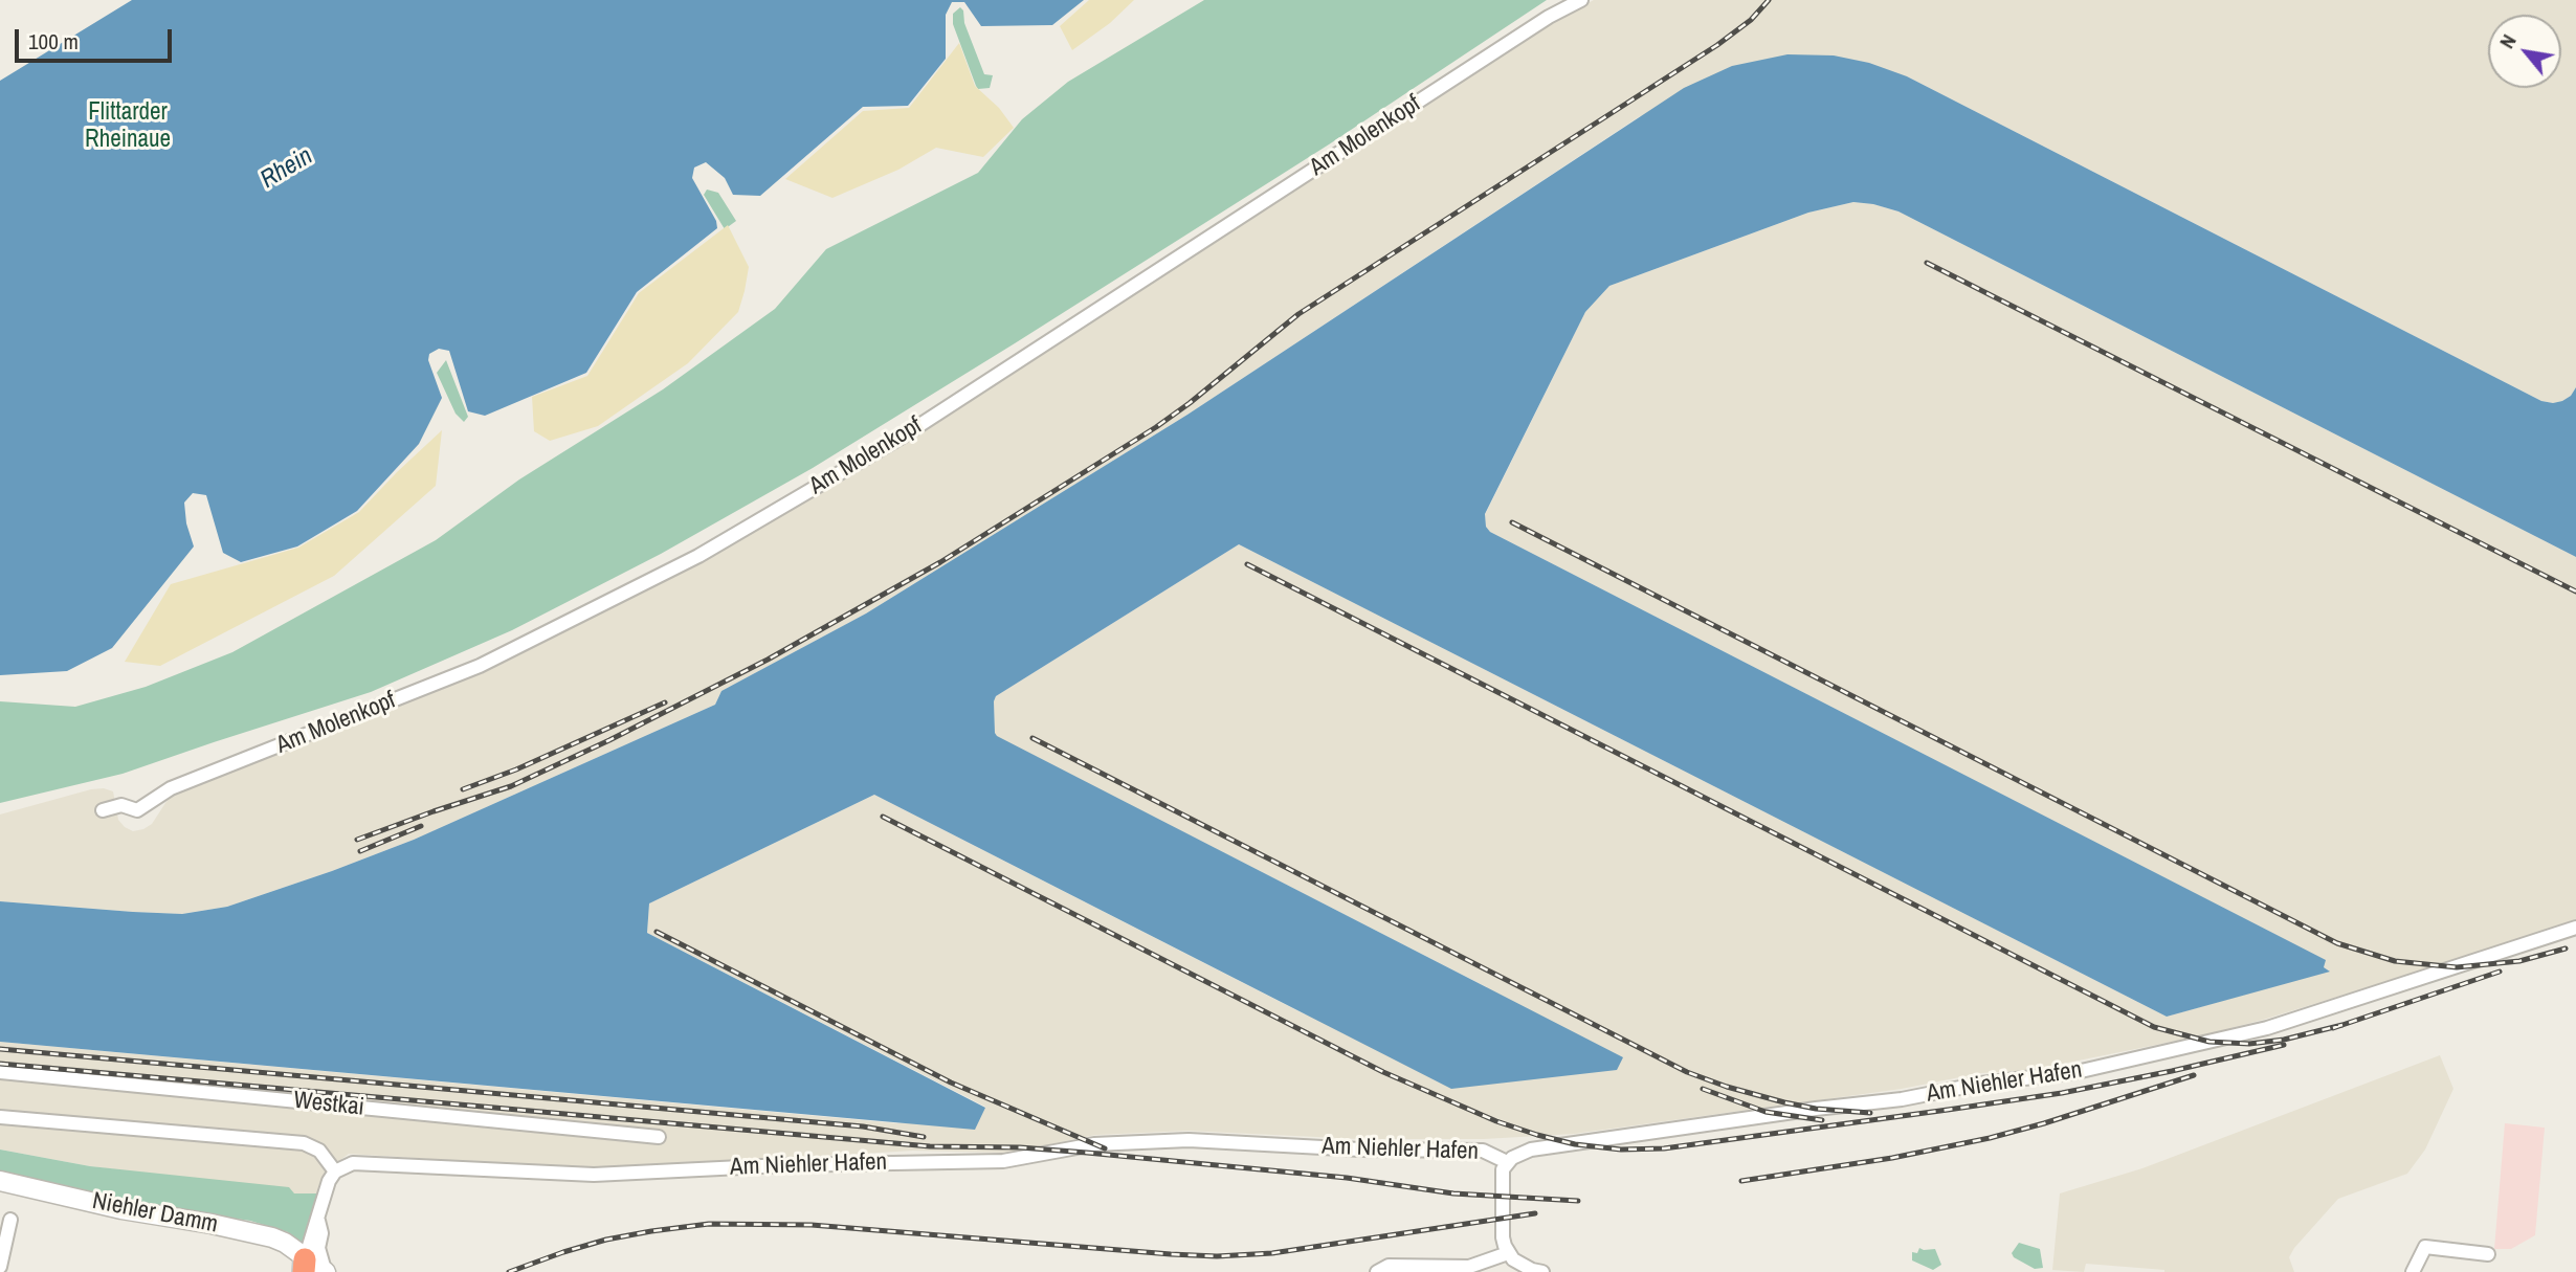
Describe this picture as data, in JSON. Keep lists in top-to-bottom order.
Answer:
{
  "streets": {
    "street": [
      "Am Molenkopf",
      "Am Niehler Hafen",
      "Westkai",
      "Niehler Damm"
    ]
  },
  "crossings": [
    ["Am Niehler Hafen", "Westkai"]
  ],
  "water": ["Rhein"],
  "parks": ["Flittarder Rheinaue"],
  "scale_bar": "100 m",
  "north": "top left"
}
